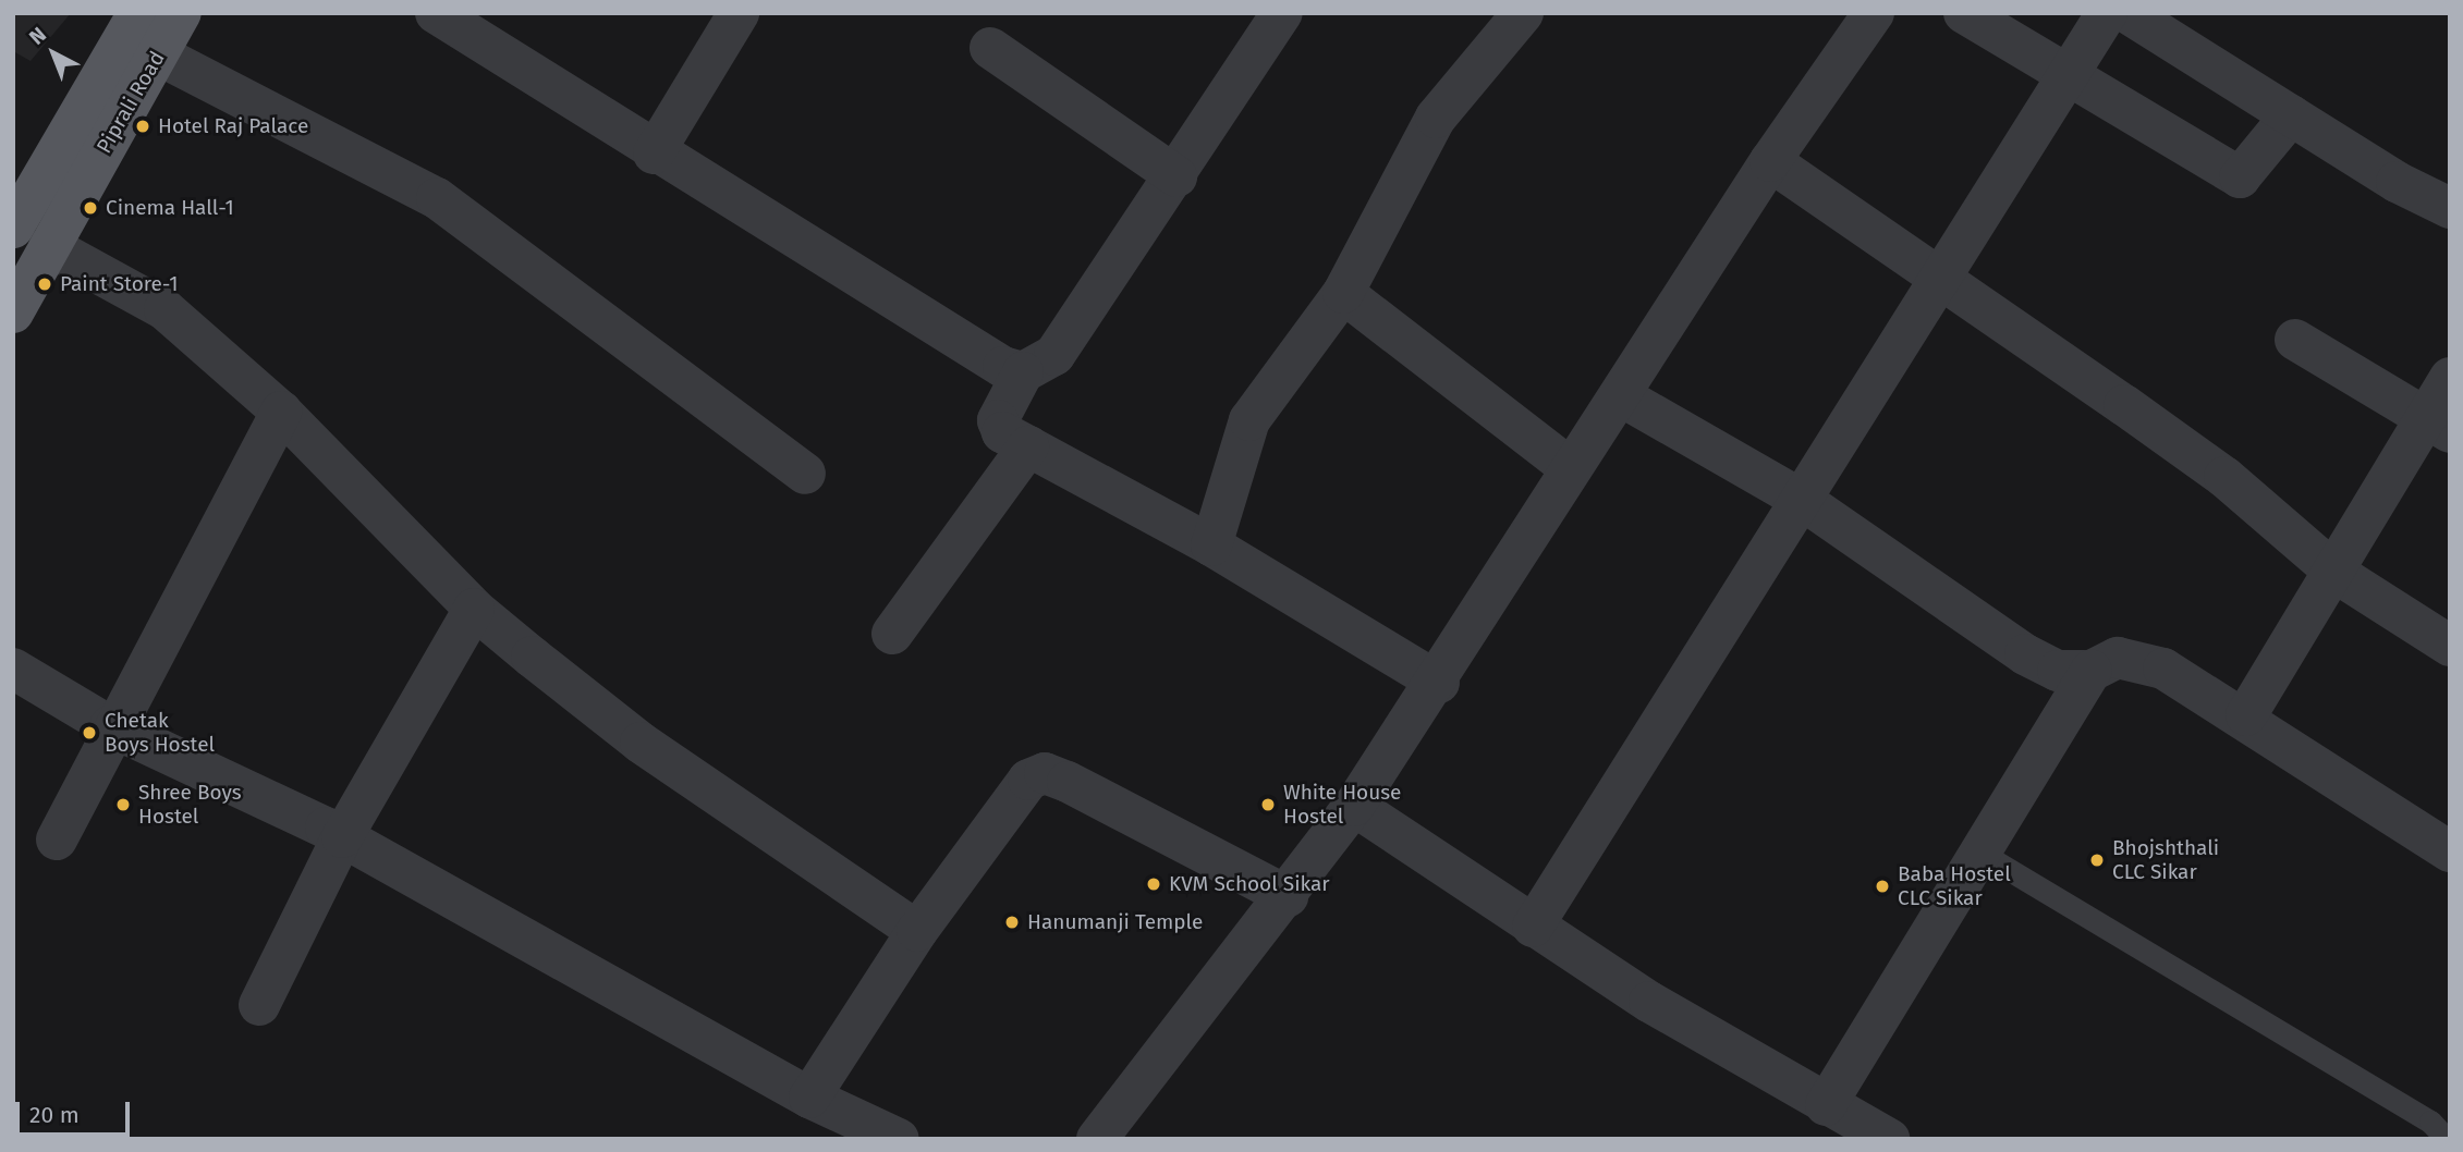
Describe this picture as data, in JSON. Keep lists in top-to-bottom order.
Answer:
{
  "streets": {
    "main road": ["Piprali Road"]
  },
  "places": [
    "Hotel Raj Palace",
    "Cinema Hall-1",
    "Paint Store-1",
    "Chetak Boys Hostel",
    "Shree Boys Hostel",
    "White House Hostel",
    "Bhojshthali CLC Sikar",
    "KVM School Sikar",
    "Baba Hostel CLC Sikar",
    "Hanumanji Temple"
  ],
  "scale_bar": "20 m",
  "north": "top left"
}
